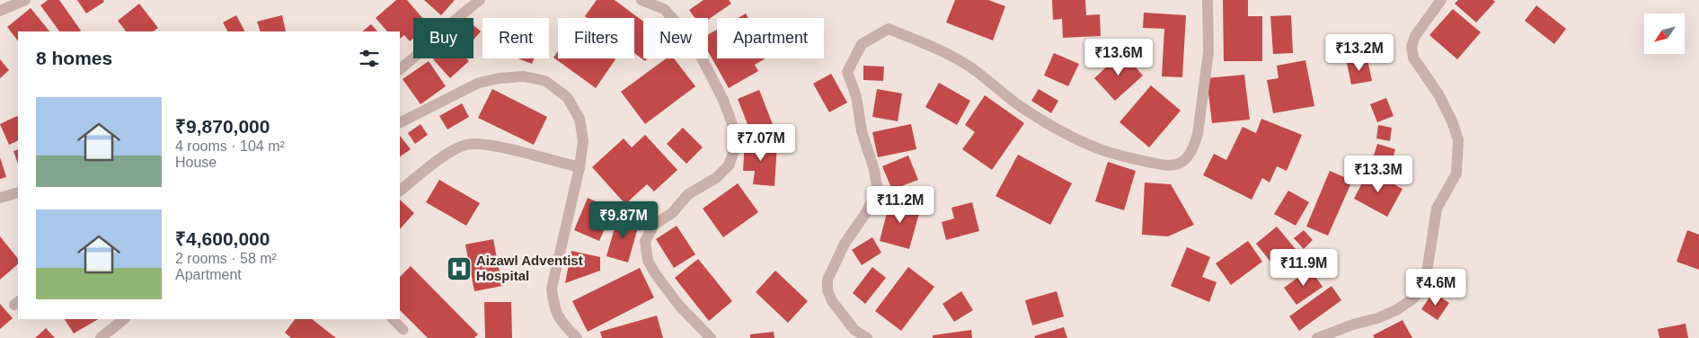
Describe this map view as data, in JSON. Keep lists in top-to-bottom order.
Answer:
{
  "places": {
    "hospital": ["Aizawl Adventist Hospital"]
  },
  "north": "bottom left",
  "page": {
    "chip": [
      "Buy",
      "Rent",
      "Filters",
      "New",
      "Apartment"
    ],
    "heading": "8 homes",
    "price": [
      "₹13.2M",
      "₹13.6M",
      "₹7.07M",
      "₹13.3M",
      "₹11.2M",
      "₹9.87M",
      "₹11.9M",
      "₹4.6M"
    ],
    "list": [
      {
        "name": "₹9,870,000",
        "note": "4 rooms · 104 m² · House"
      },
      {
        "name": "₹4,600,000",
        "note": "2 rooms · 58 m² · Apartment"
      }
    ]
  }
}
